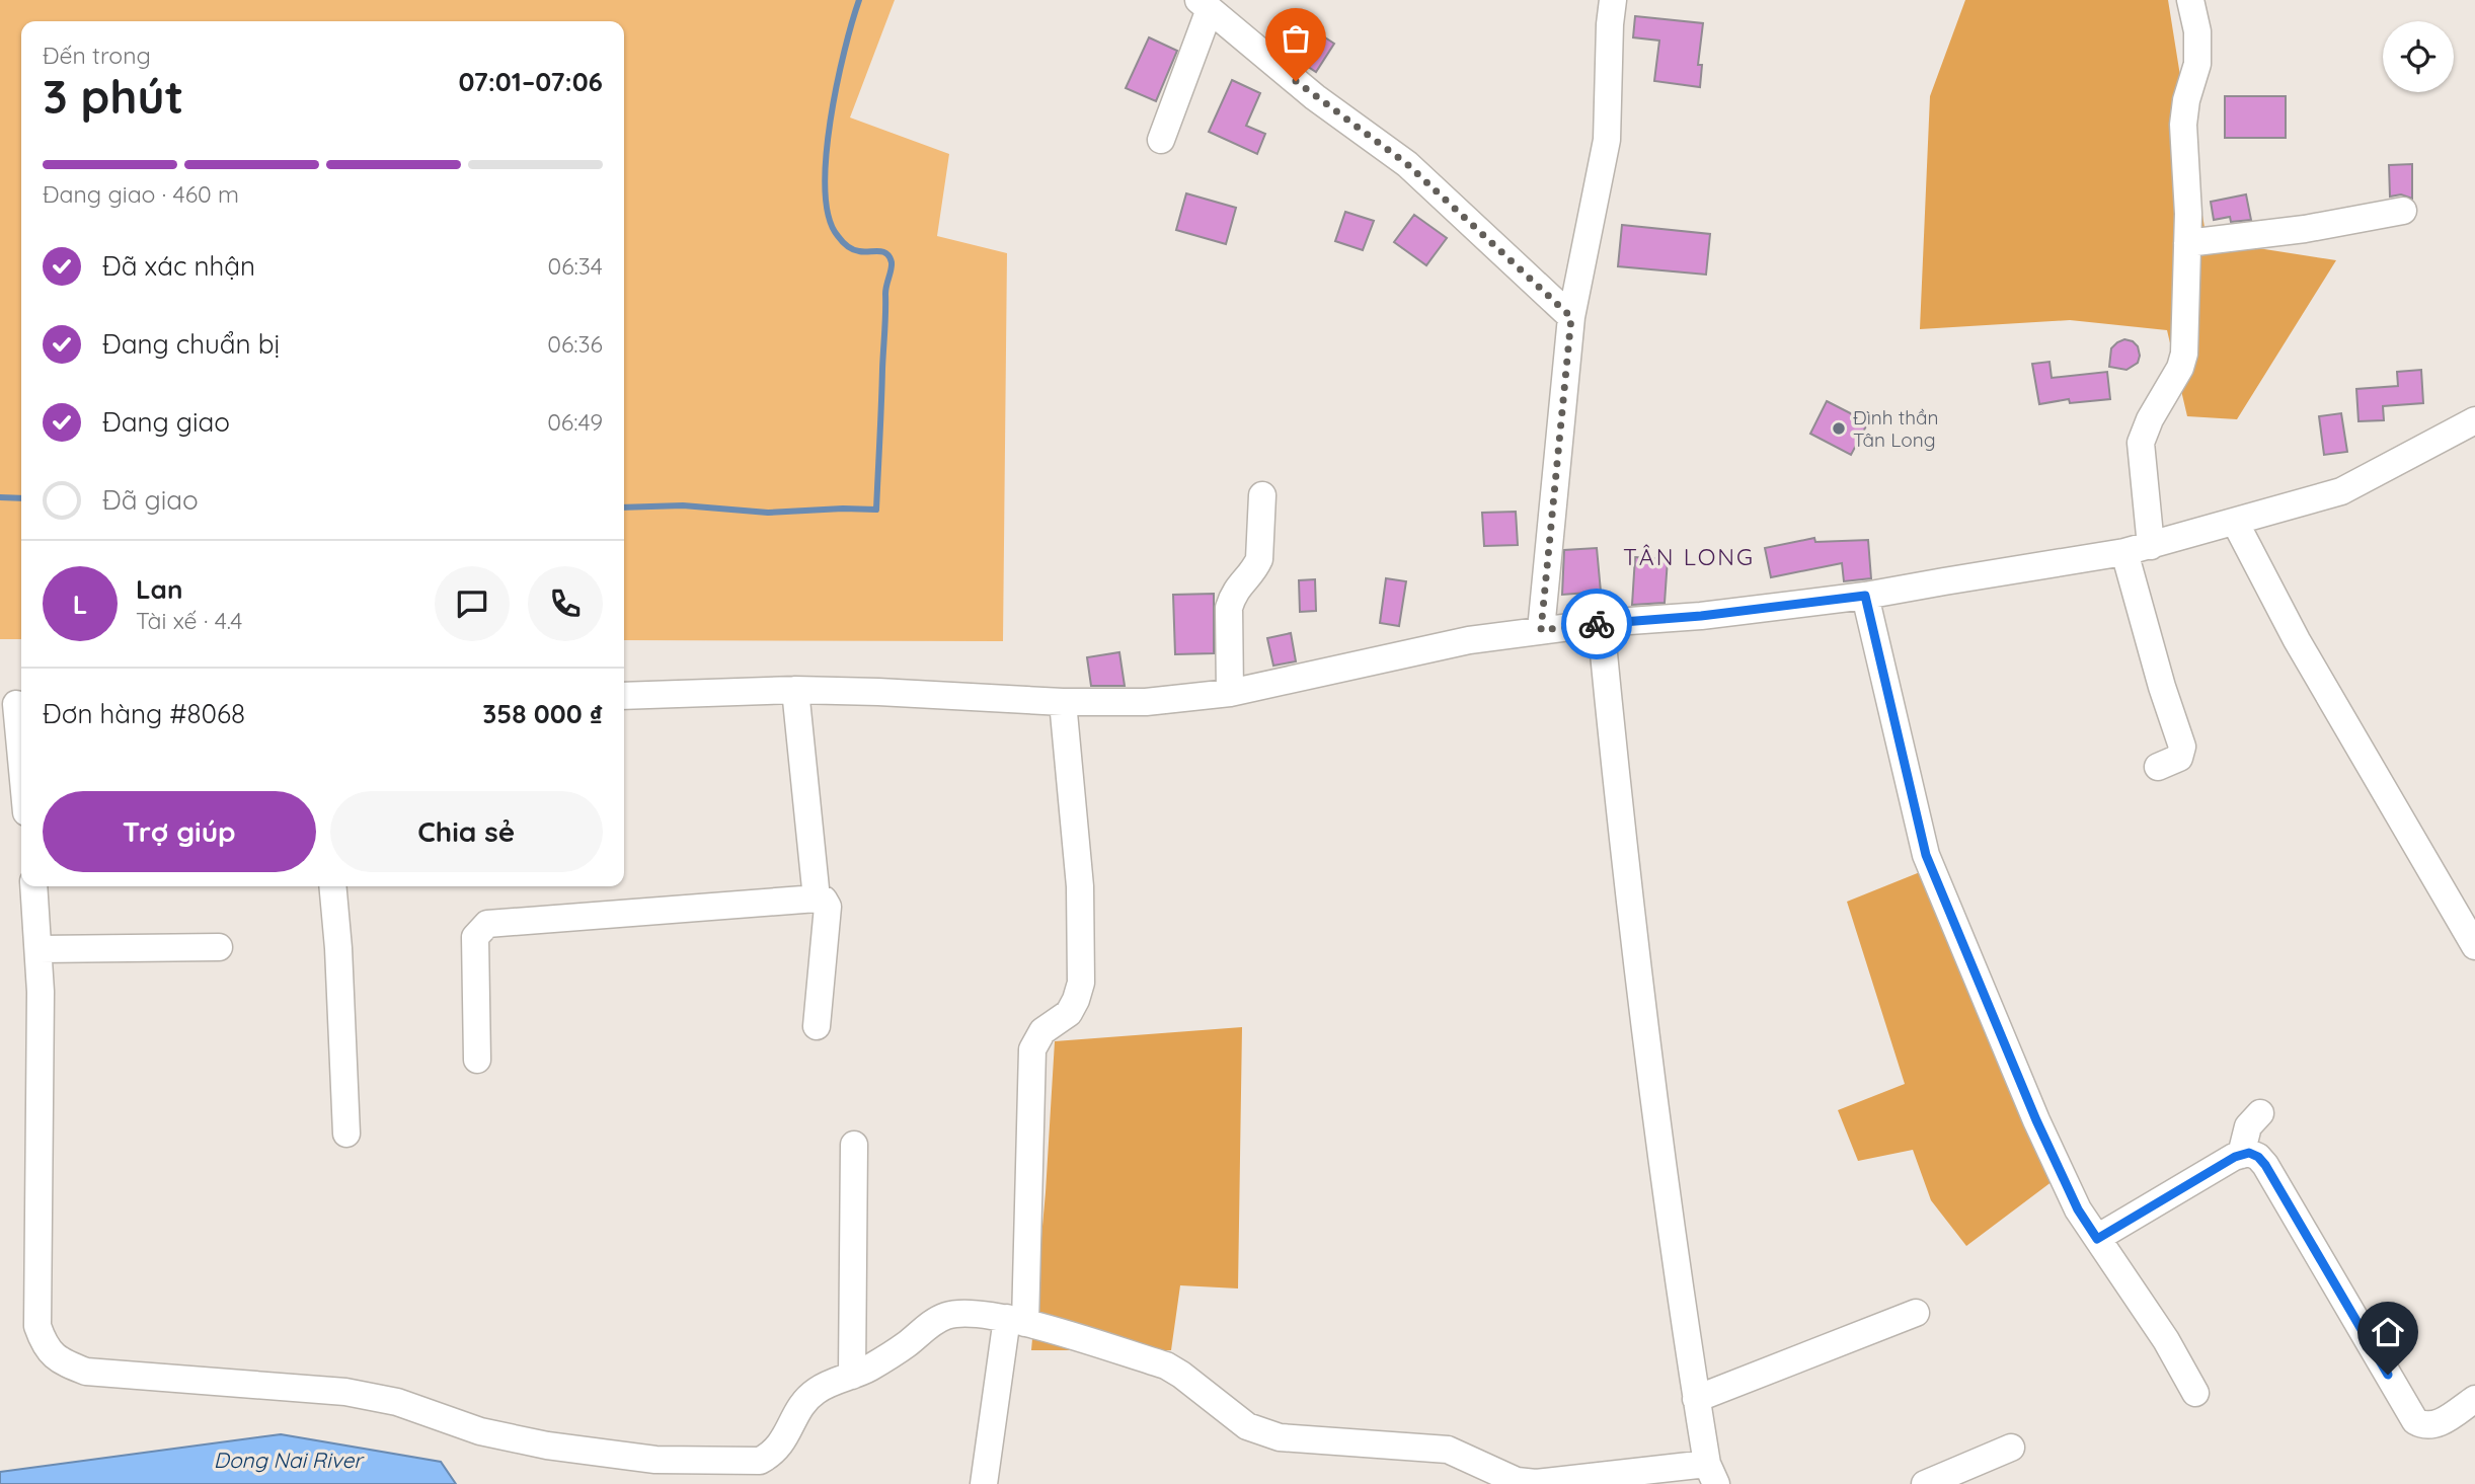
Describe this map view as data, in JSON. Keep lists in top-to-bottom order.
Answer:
{
  "districts": ["TÂN LONG"],
  "water": ["Dong Nai River"],
  "places": ["Đình thần Tân Long"],
  "page": {
    "heading": ["3 phút", "Đến trong", "07:01–07:06"],
    "panel": [
      "Lan",
      "Tài xế · 4.4",
      "Đơn hàng #8068",
      "358 000 ₫"
    ],
    "bar": "Đang giao · 460 m",
    "list": [
      ["Đã xác nhận", "06:34"],
      ["Đang chuẩn bị", "06:36"],
      ["Đang giao", "06:49"],
      "Đã giao"
    ],
    "round": "L",
    "buttons": ["Trợ giúp", "Chia sẻ"]
  }
}
